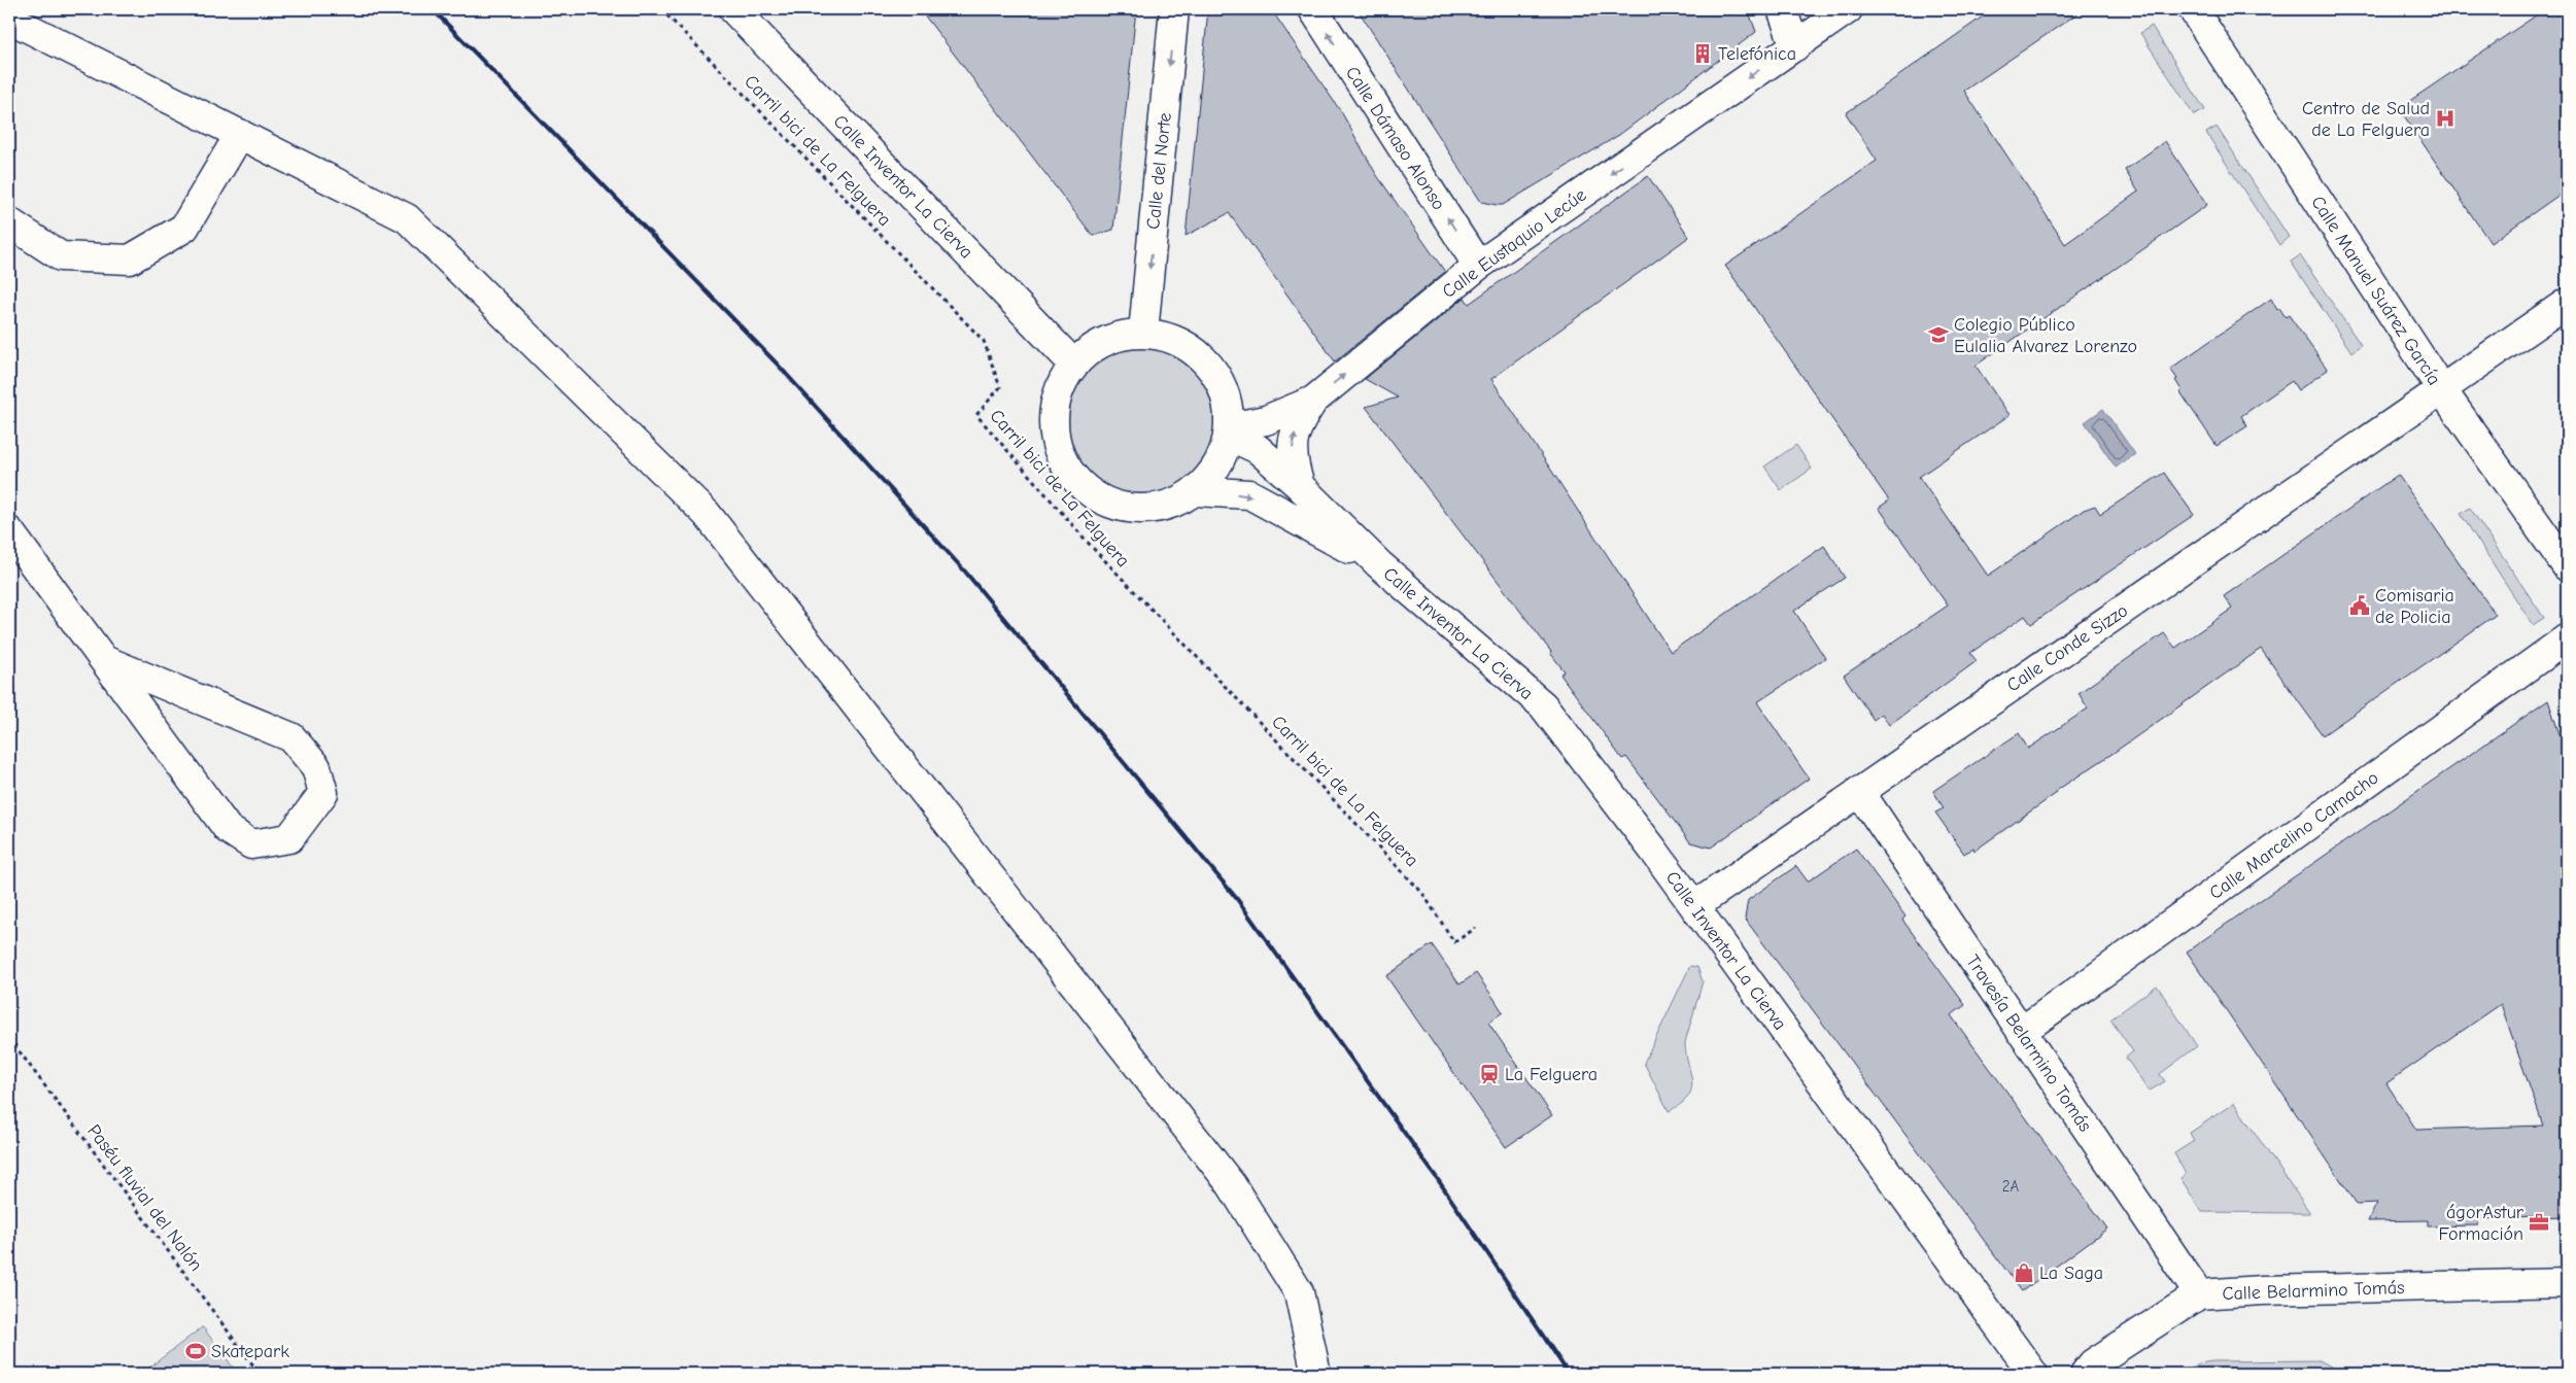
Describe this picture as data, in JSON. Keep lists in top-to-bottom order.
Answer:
{
  "streets": {
    "street": [
      "Calle Dámaso Alonso",
      "Calle del Norte",
      "Calle Inventor La Cierva",
      "Calle Eustaquio Lecúe",
      "Calle Manuel Suárez García",
      "Calle Conde Sizzo",
      "Calle Marcelino Camacho",
      "Travesía Belarmino Tomás",
      "Calle Belarmino Tomás"
    ],
    "path": ["Carril bici de La Felguera", "Paséu fluvial del Nalón"]
  },
  "crossings": [
    ["Calle Dámaso Alonso", "Calle Eustaquio Lecúe"],
    ["Calle del Norte", "Calle Inventor La Cierva"],
    ["Calle del Norte", "Calle Eustaquio Lecúe"],
    ["Calle Inventor La Cierva", "Calle Eustaquio Lecúe"],
    ["Calle Inventor La Cierva", "Calle Conde Sizzo"],
    ["Calle Manuel Suárez García", "Calle Conde Sizzo"],
    ["Calle Conde Sizzo", "Travesía Belarmino Tomás"],
    ["Calle Marcelino Camacho", "Travesía Belarmino Tomás"],
    ["Travesía Belarmino Tomás", "Calle Belarmino Tomás"]
  ],
  "one_way": ["Calle Dámaso Alonso", "Calle del Norte"],
  "places": {
    "building": ["Telefónica"],
    "hospital": ["Centro de Salud de La Felguera"],
    "school or university": ["Colegio Público Eulalia Alvarez Lorenzo"],
    "public building": ["Comisaria de Policia"],
    "station": ["La Felguera"],
    "office": ["ágorAstur Formación"],
    "shop": ["La Saga"],
    "sports": ["Skatepark"]
  },
  "house_numbers": ["2A"]
}
